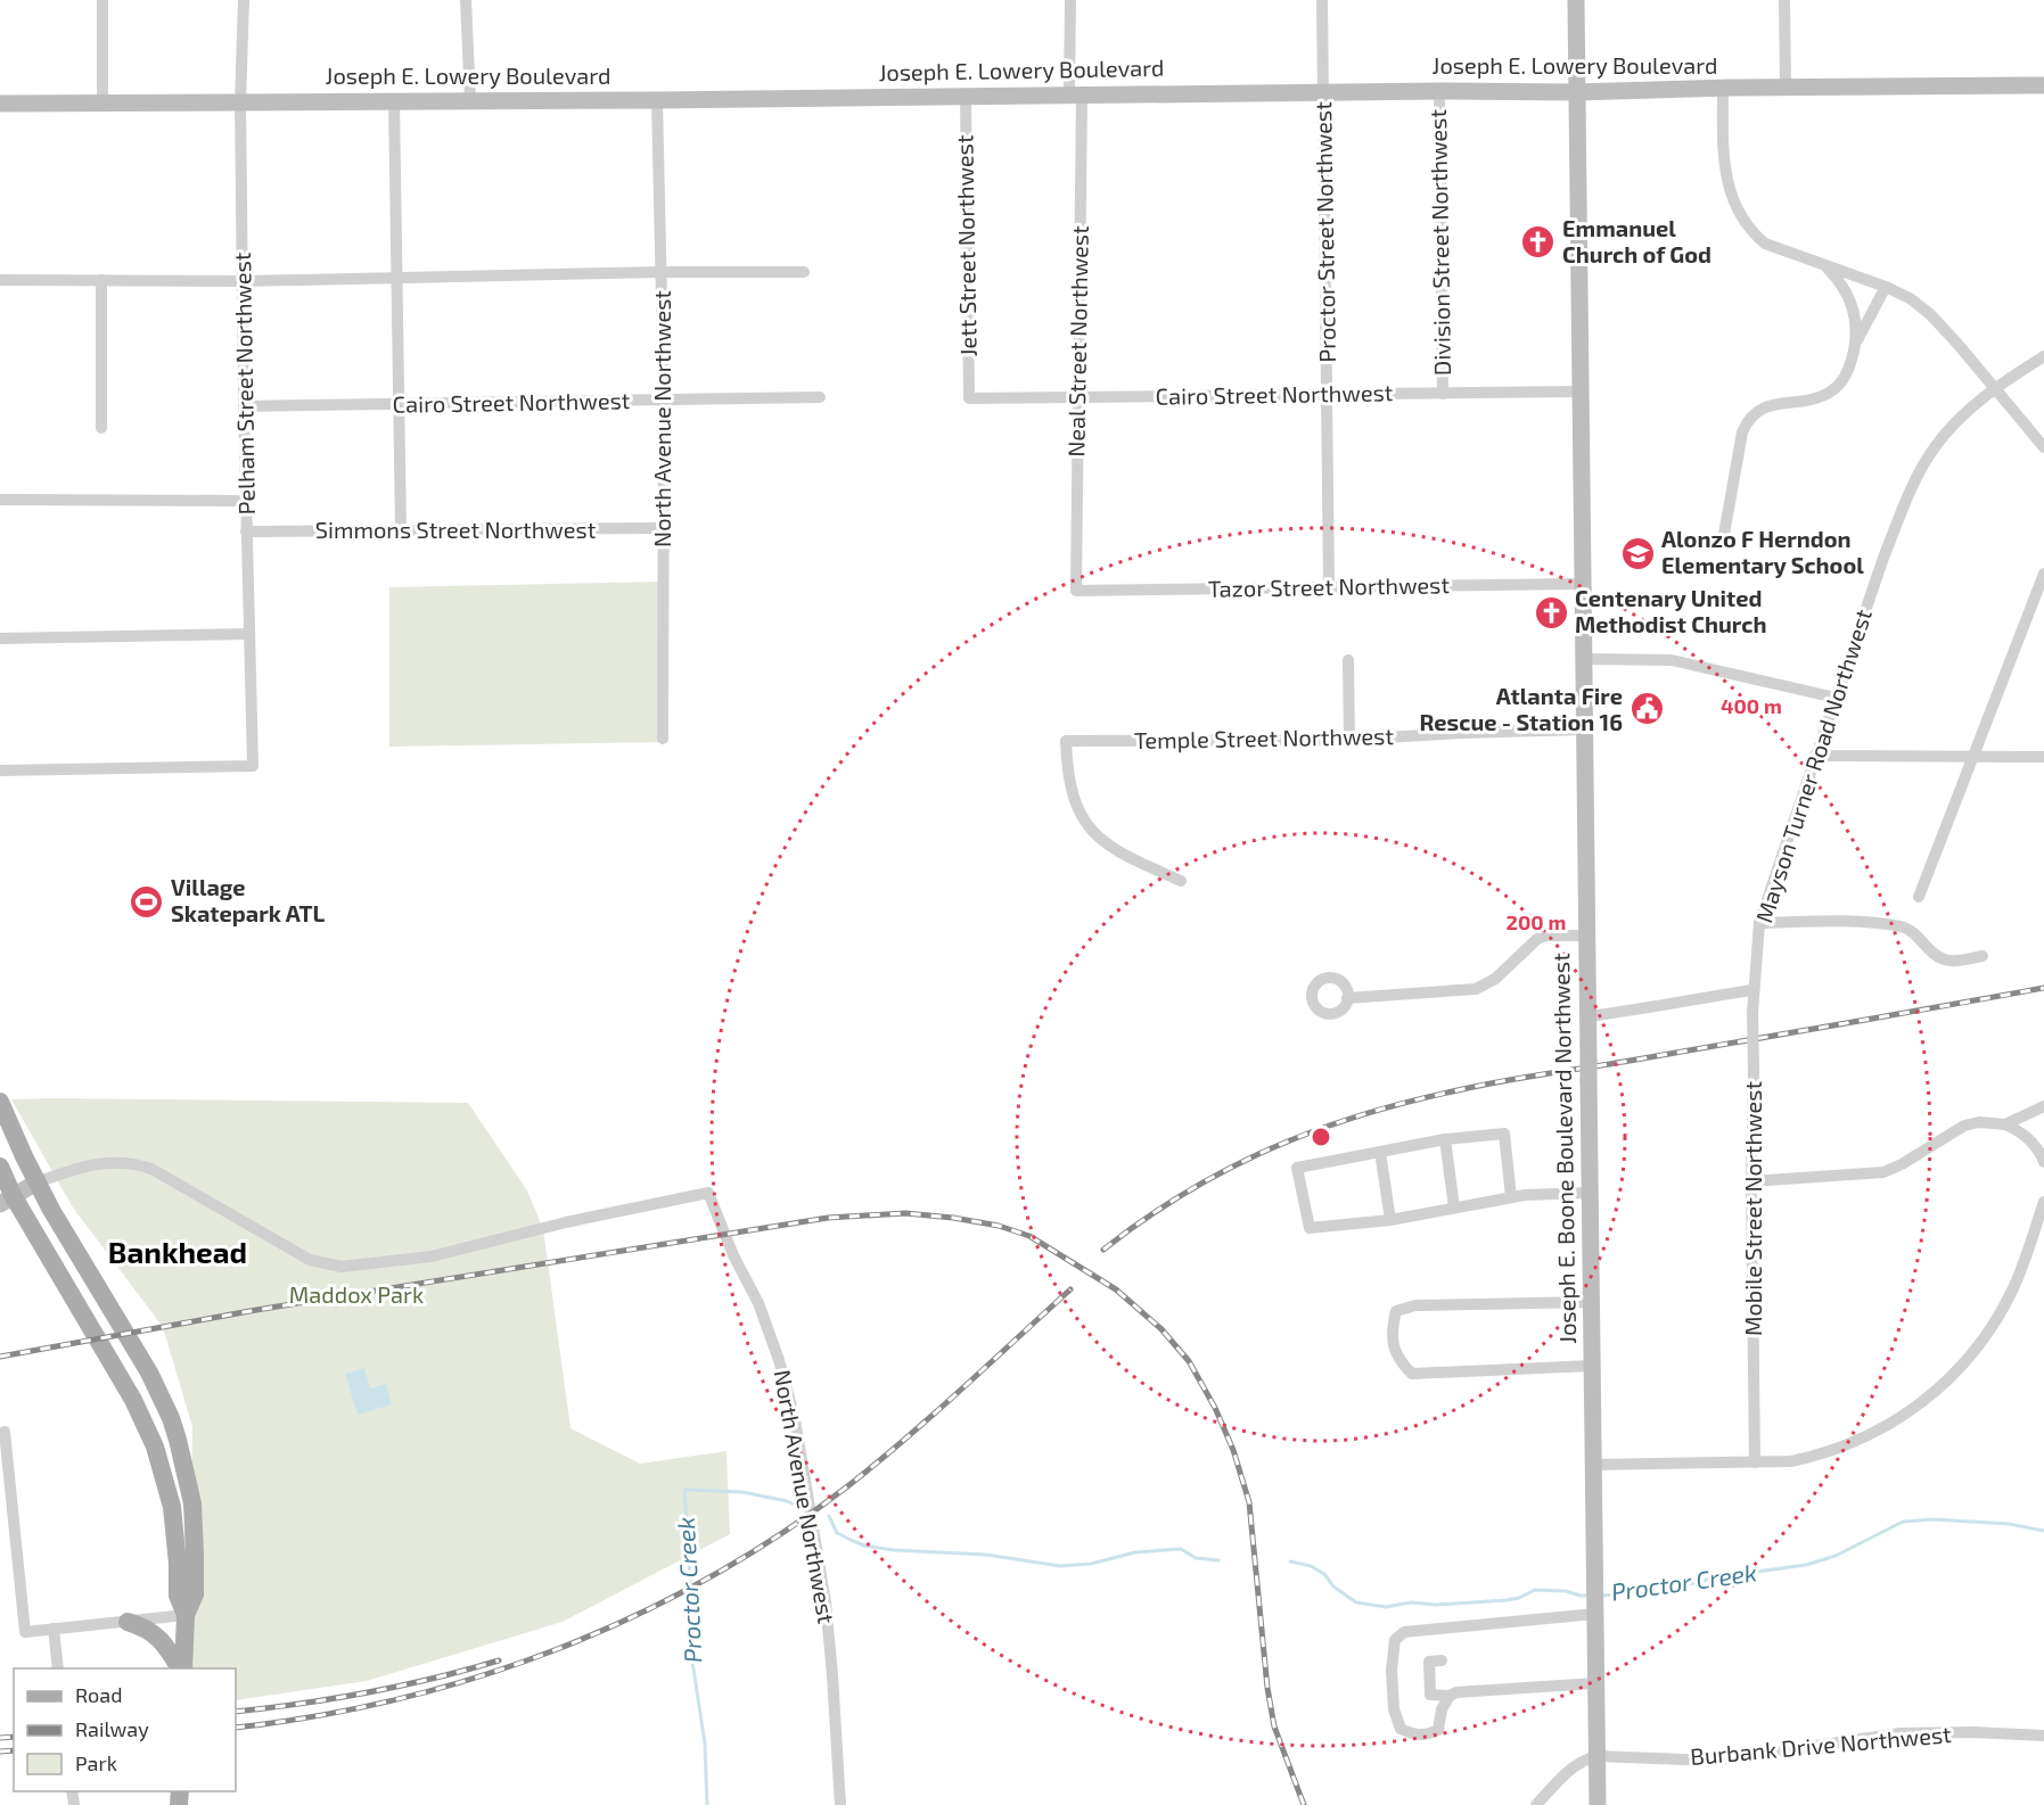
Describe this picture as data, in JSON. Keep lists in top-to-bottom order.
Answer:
{
  "streets": {
    "main road": ["Joseph E. Lowery Boulevard", "Joseph E. Boone Boulevard Northwest"],
    "street": [
      "Proctor Street Northwest",
      "Division Street Northwest",
      "Jett Street Northwest",
      "Neal Street Northwest",
      "Pelham Street Northwest",
      "Cairo Street Northwest",
      "North Avenue Northwest",
      "Simmons Street Northwest",
      "Tazor Street Northwest",
      "Temple Street Northwest",
      "Mayson Turner Road Northwest",
      "Mobile Street Northwest",
      "Burbank Drive Northwest"
    ]
  },
  "crossings": [
    ["Joseph E. Lowery Boulevard", "Proctor Street Northwest"],
    ["Joseph E. Lowery Boulevard", "Division Street Northwest"],
    ["Joseph E. Lowery Boulevard", "Jett Street Northwest"],
    ["Joseph E. Lowery Boulevard", "Neal Street Northwest"],
    ["Joseph E. Lowery Boulevard", "Pelham Street Northwest"],
    ["Joseph E. Lowery Boulevard", "North Avenue Northwest"],
    ["Joseph E. Lowery Boulevard", "Joseph E. Boone Boulevard Northwest"],
    ["Proctor Street Northwest", "Cairo Street Northwest"],
    ["Proctor Street Northwest", "Tazor Street Northwest"],
    ["Division Street Northwest", "Cairo Street Northwest"],
    ["Jett Street Northwest", "Cairo Street Northwest"],
    ["Neal Street Northwest", "Cairo Street Northwest"],
    ["Neal Street Northwest", "Tazor Street Northwest"],
    ["Pelham Street Northwest", "Cairo Street Northwest"],
    ["Pelham Street Northwest", "Simmons Street Northwest"],
    ["Cairo Street Northwest", "North Avenue Northwest"],
    ["Cairo Street Northwest", "Joseph E. Boone Boulevard Northwest"],
    ["North Avenue Northwest", "Simmons Street Northwest"],
    ["Tazor Street Northwest", "Joseph E. Boone Boulevard Northwest"],
    ["Temple Street Northwest", "Joseph E. Boone Boulevard Northwest"],
    ["Mayson Turner Road Northwest", "Mobile Street Northwest"],
    ["Joseph E. Boone Boulevard Northwest", "Burbank Drive Northwest"]
  ],
  "districts": ["Bankhead"],
  "water": ["Proctor Creek"],
  "parks": ["Maddox Park"],
  "places": {
    "church": ["Emmanuel Church of God", "Centenary United Methodist Church"],
    "school or university": ["Alonzo F Herndon Elementary School"],
    "public building": ["Atlanta Fire Rescue - Station 16"],
    "sports": ["Village Skatepark ATL"]
  },
  "legend": ["Road", "Railway", "Park"],
  "rings": ["400 m", "200 m"]
}
